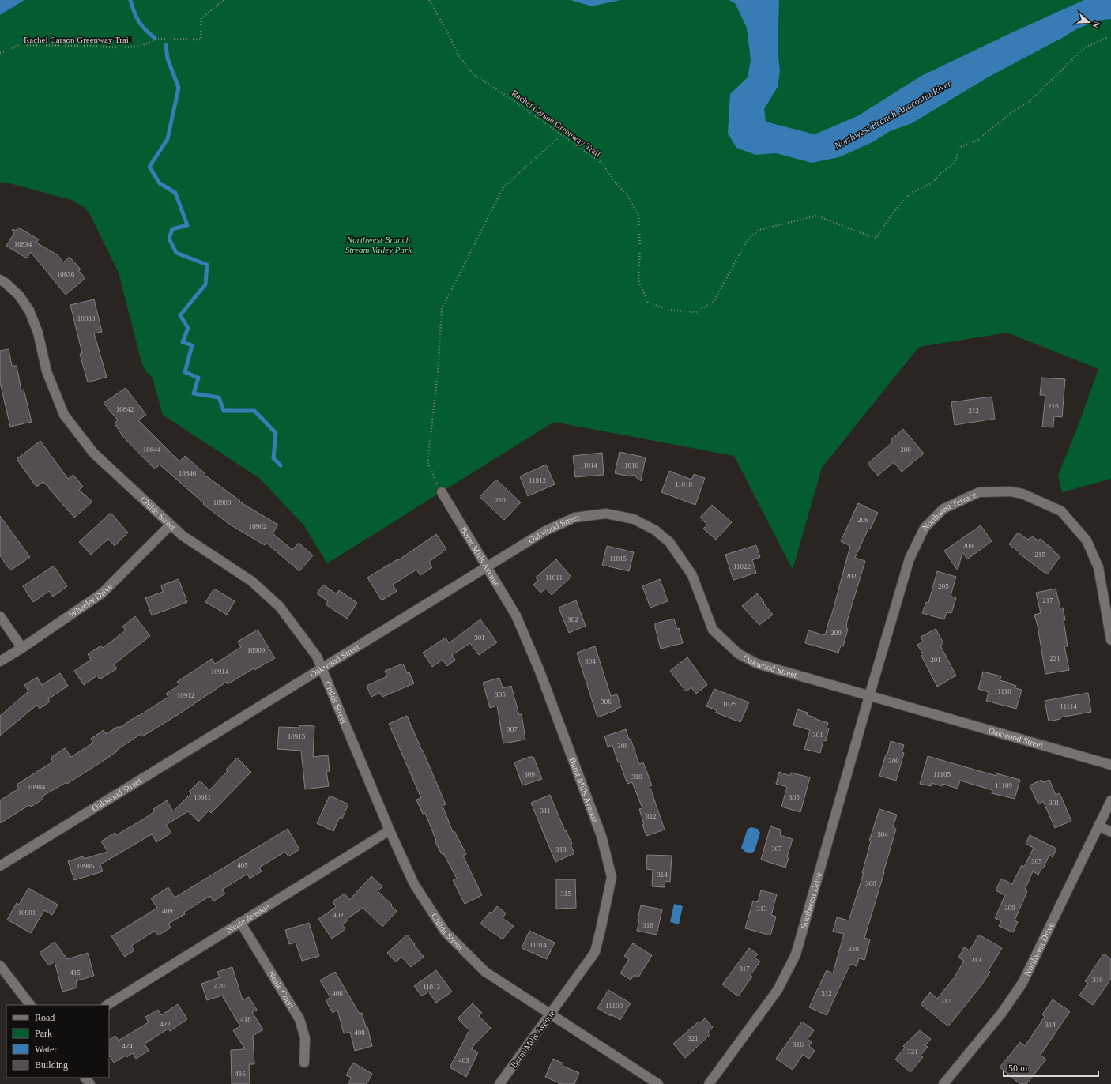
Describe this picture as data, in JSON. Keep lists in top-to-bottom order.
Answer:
{
  "streets": {
    "street": [
      "Northwest Terrace",
      "Childs Street",
      "Oakwood Street",
      "Burnt Mills Avenue",
      "Wheeler Drive",
      "Southwest Drive",
      "Neale Avenue",
      "Northwest Drive",
      "Neale Court"
    ],
    "path": ["Rachel Carson Greenway Trail"]
  },
  "crossings": [
    ["Northwest Terrace", "Oakwood Street"],
    ["Northwest Terrace", "Southwest Drive"],
    ["Childs Street", "Oakwood Street"],
    ["Childs Street", "Burnt Mills Avenue"],
    ["Childs Street", "Wheeler Drive"],
    ["Childs Street", "Neale Avenue"],
    ["Oakwood Street", "Burnt Mills Avenue"],
    ["Oakwood Street", "Southwest Drive"],
    ["Neale Avenue", "Neale Court"]
  ],
  "water": ["Northwest Branch Anacostia River"],
  "parks": ["Northwest Branch Stream Valley Park"],
  "house_numbers": [
    "10834",
    "10836",
    "10838",
    "216",
    "10842",
    "212",
    "10844",
    "208",
    "11014",
    "11016",
    "10846",
    "11012",
    "11018",
    "210",
    "10900",
    "206",
    "10902",
    "209",
    "215",
    "11015",
    "11022",
    "202",
    "11011",
    "205",
    "217",
    "302",
    "200",
    "301",
    "10909",
    "221",
    "201",
    "304",
    "10914",
    "11110",
    "305",
    "10912",
    "306",
    "11025",
    "11114",
    "307",
    "301",
    "10915",
    "308",
    "300",
    "309",
    "11105",
    "310",
    "11109",
    "10904",
    "10911",
    "305",
    "301",
    "311",
    "312",
    "304",
    "307",
    "313",
    "305",
    "405",
    "10905",
    "314",
    "308",
    "315",
    "309",
    "313",
    "409",
    "10901",
    "402",
    "316",
    "11014",
    "310",
    "313",
    "317",
    "415",
    "310",
    "420",
    "11013",
    "406",
    "312",
    "317",
    "11100",
    "418",
    "422",
    "314",
    "408",
    "321",
    "316",
    "424",
    "321",
    "403",
    "416"
  ],
  "legend": [
    "Road",
    "Park",
    "Water",
    "Building"
  ],
  "scale_bar": "50 m",
  "north": "right"
}
